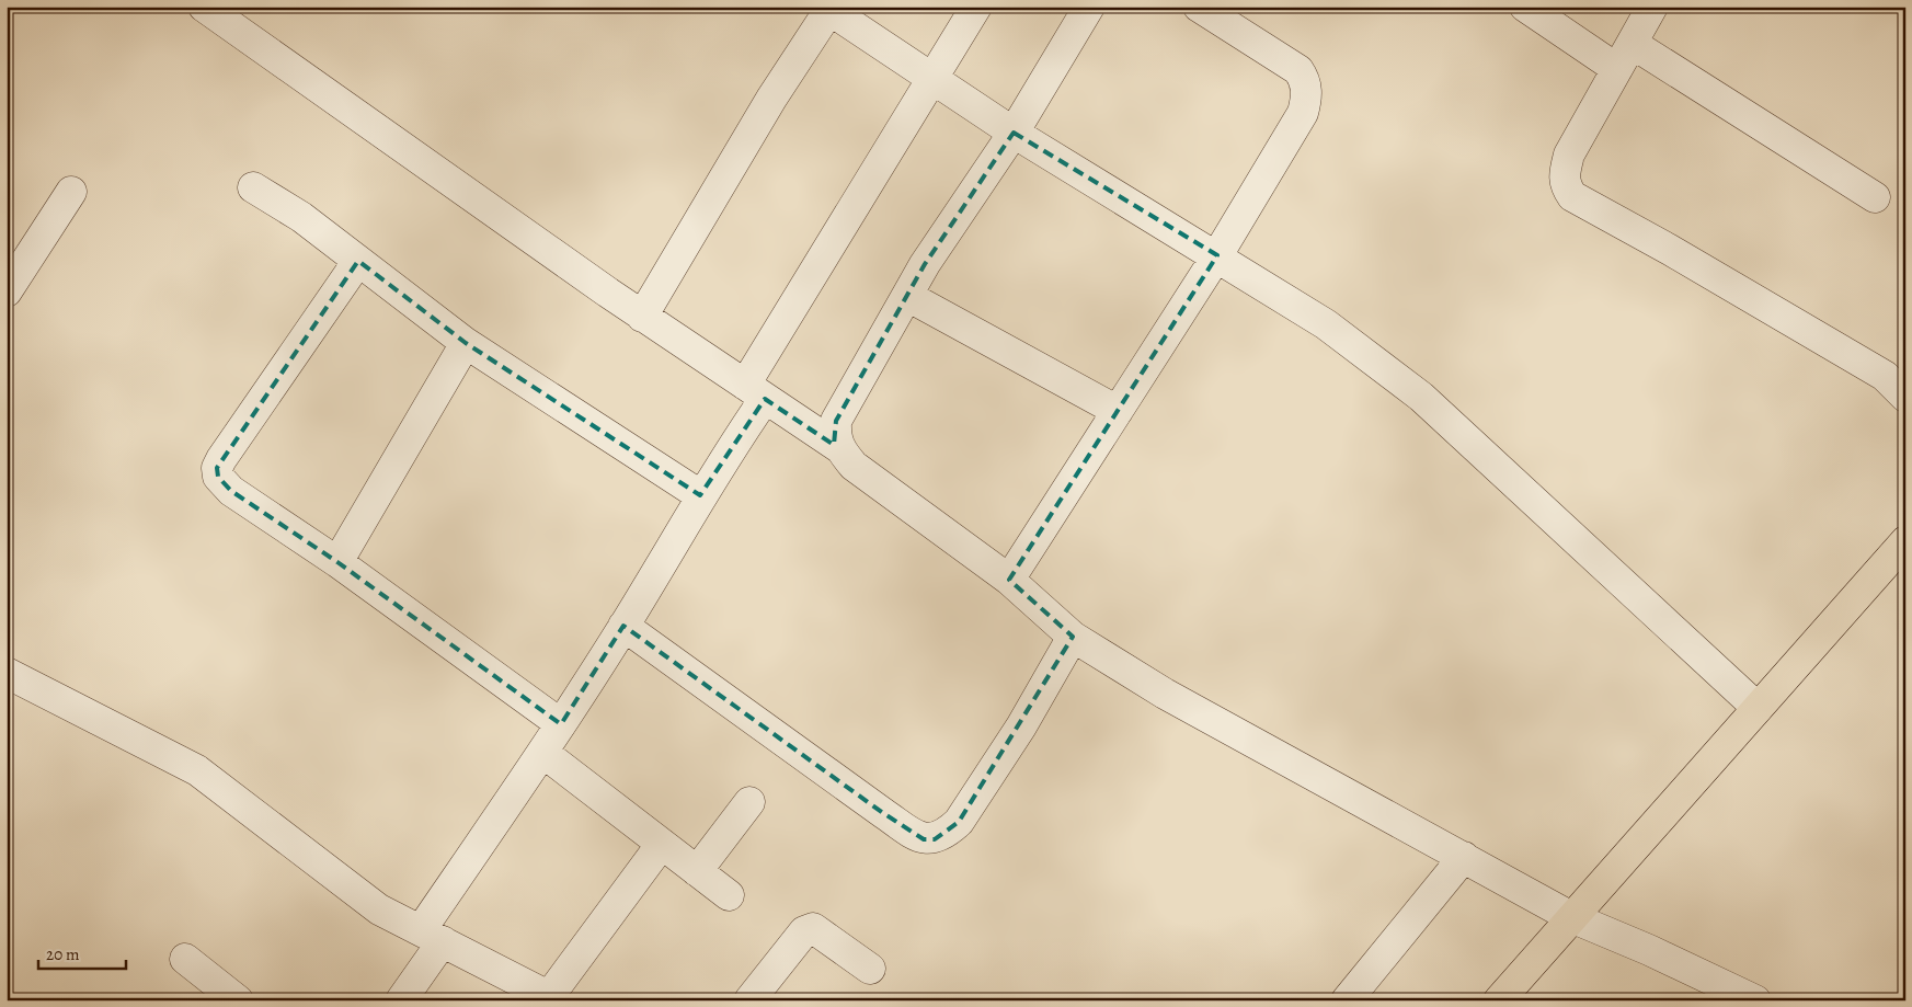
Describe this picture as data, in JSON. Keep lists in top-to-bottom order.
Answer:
{
  "scale_bar": "20 m"
}
